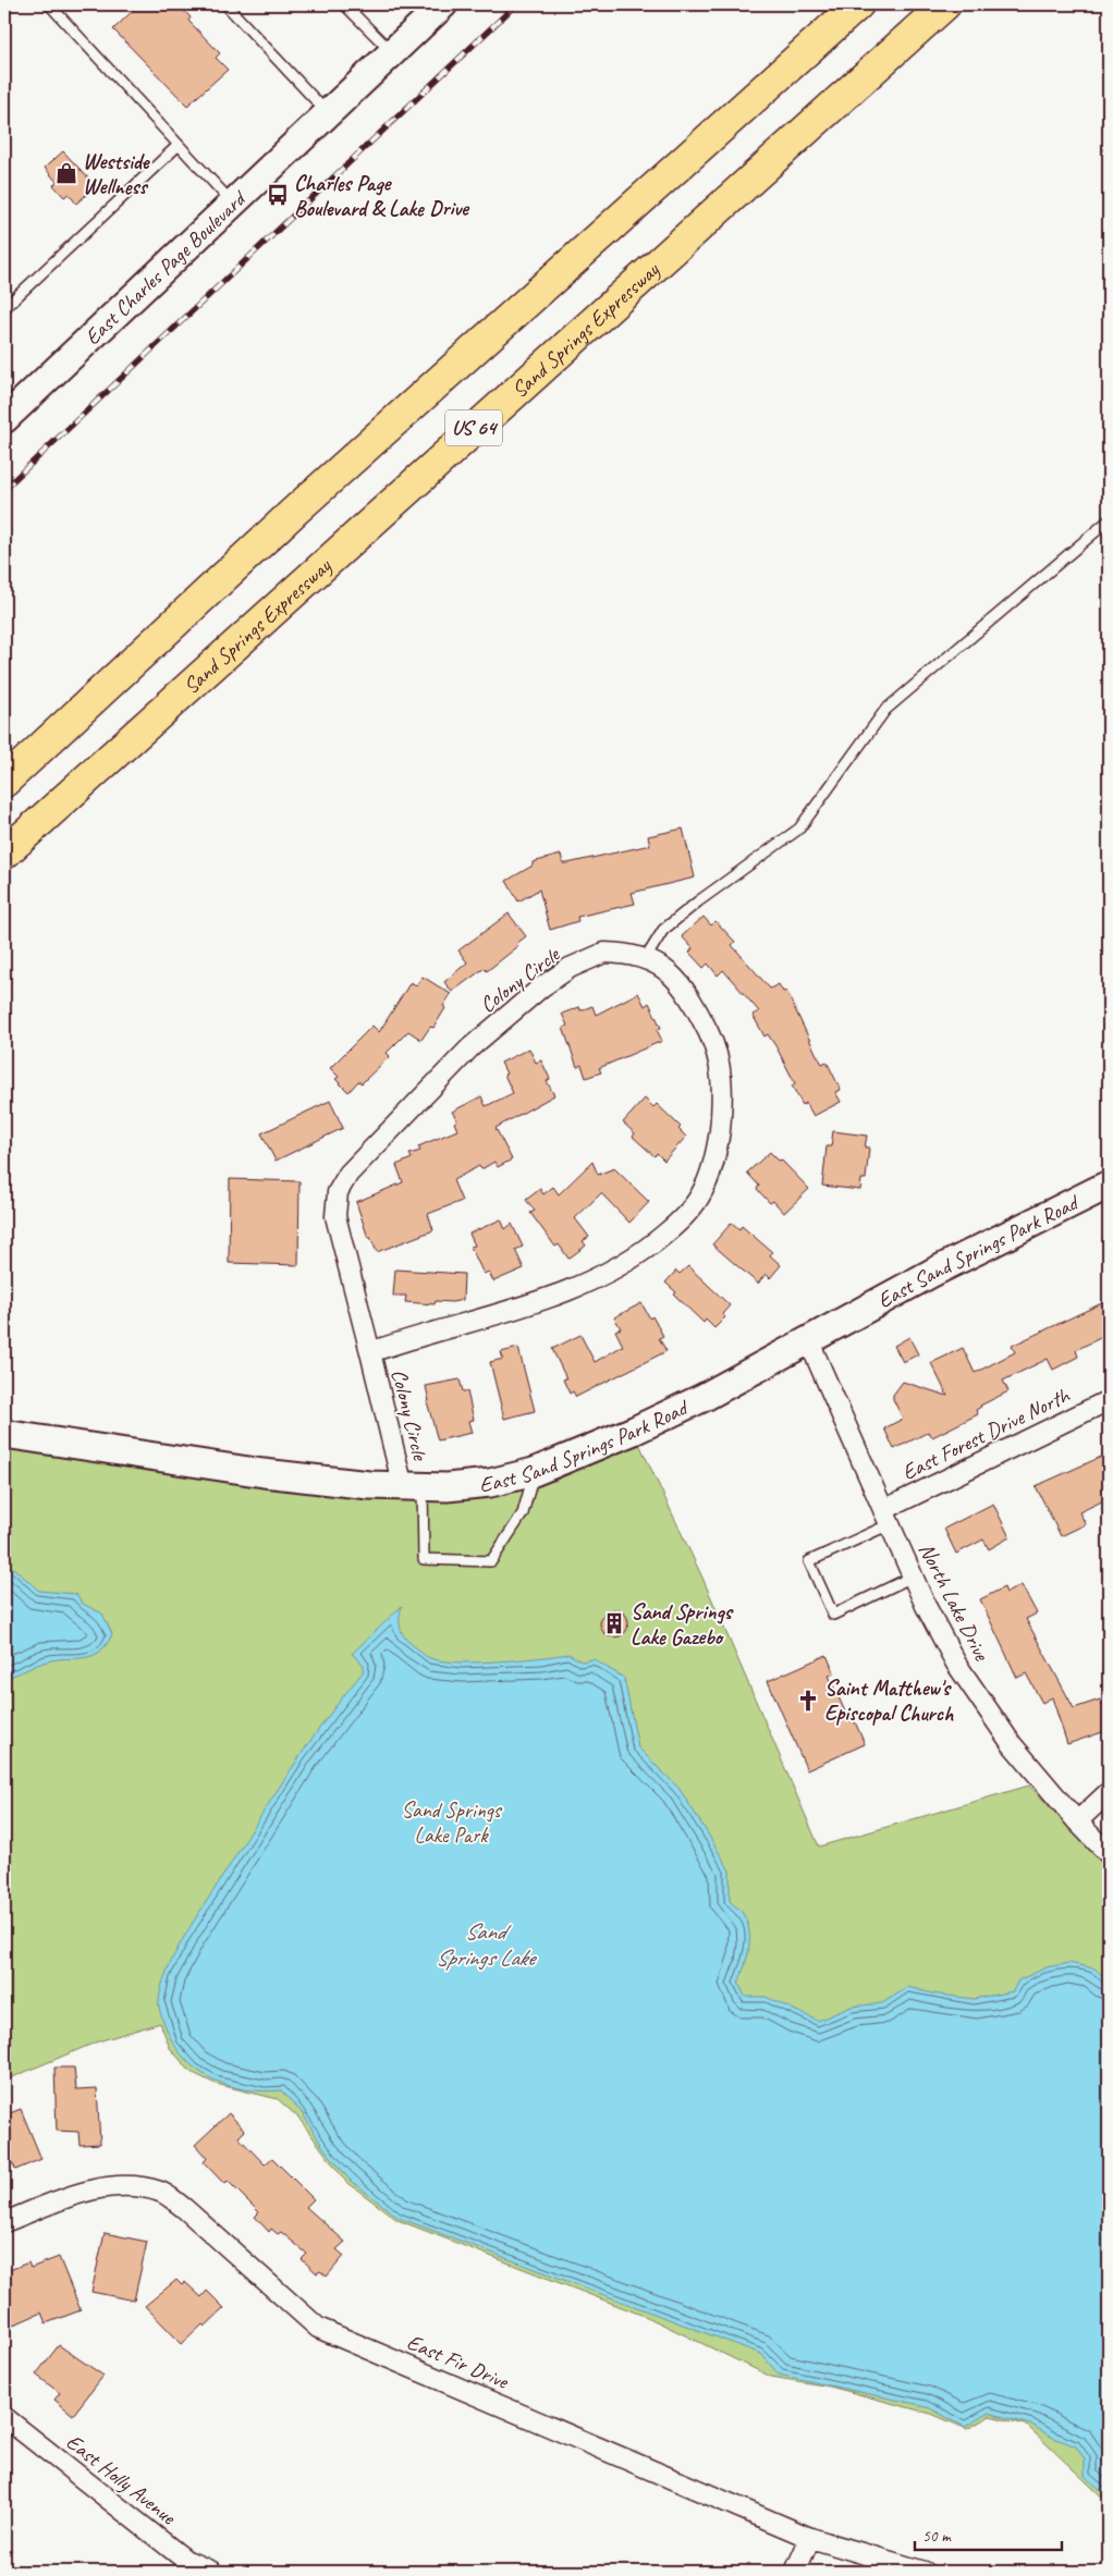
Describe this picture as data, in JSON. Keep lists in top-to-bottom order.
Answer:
{
  "streets": {
    "highway": ["Sand Springs Expressway", "US 64"],
    "street": [
      "East Charles Page Boulevard",
      "Colony Circle",
      "East Sand Springs Park Road",
      "East Forest Drive North",
      "North Lake Drive",
      "East Fir Drive",
      "East Holly Avenue"
    ]
  },
  "crossings": [
    ["Colony Circle", "East Sand Springs Park Road"],
    ["East Sand Springs Park Road", "North Lake Drive"],
    ["East Forest Drive North", "North Lake Drive"]
  ],
  "water": ["Sand Springs Lake"],
  "parks": ["Sand Springs Lake Park"],
  "places": {
    "shop": ["Westside Wellness"],
    "bus stop": ["Charles Page Boulevard & Lake Drive"],
    "building": ["Sand Springs Lake Gazebo"],
    "church": ["Saint Matthew's Episcopal Church"]
  },
  "scale_bar": "50 m"
}
